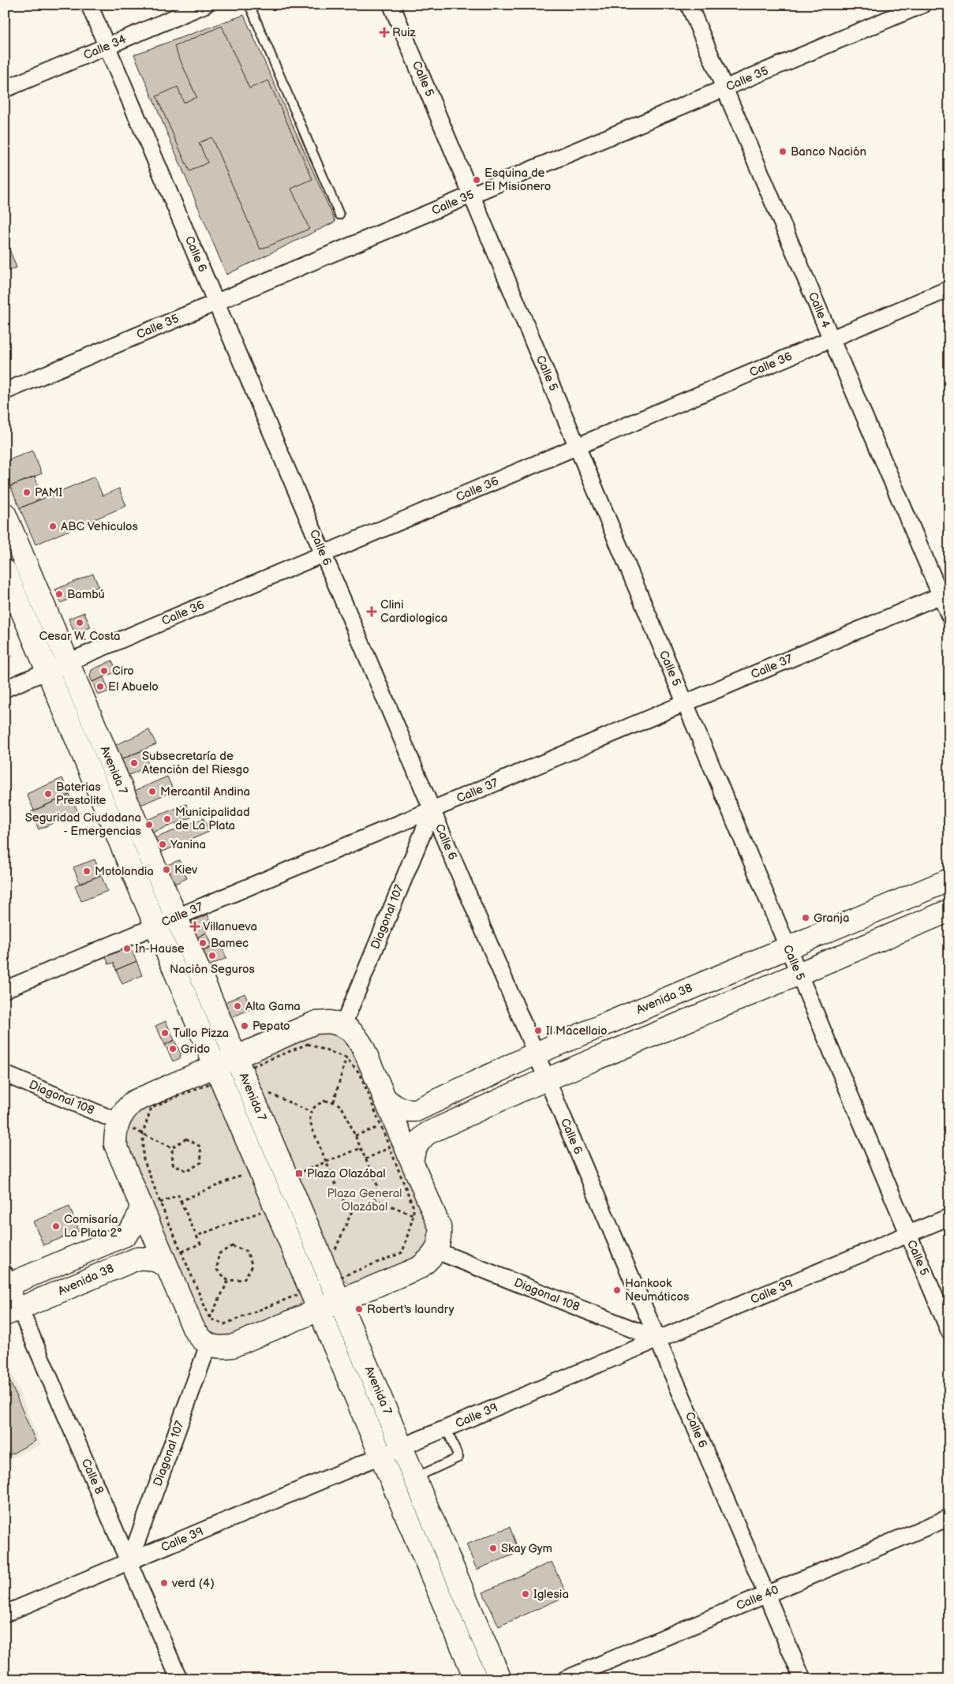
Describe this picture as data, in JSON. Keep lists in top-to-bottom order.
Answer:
{
  "streets": {
    "main road": ["Avenida 7", "Avenida 38"],
    "street": [
      "Calle 34",
      "Calle 5",
      "Calle 35",
      "Calle 6",
      "Calle 4",
      "Calle 36",
      "Calle 37",
      "Diagonal 107",
      "Diagonal 108",
      "Calle 39",
      "Calle 8",
      "Calle 40"
    ]
  },
  "crossings": [
    ["Calle 34", "Calle 6"],
    ["Calle 5", "Calle 35"],
    ["Calle 5", "Calle 36"],
    ["Calle 5", "Calle 37"],
    ["Calle 5", "Avenida 38"],
    ["Calle 5", "Calle 39"],
    ["Calle 35", "Calle 6"],
    ["Calle 35", "Calle 4"],
    ["Calle 6", "Calle 36"],
    ["Calle 6", "Calle 37"],
    ["Calle 6", "Diagonal 107"],
    ["Calle 6", "Avenida 38"],
    ["Calle 6", "Diagonal 108"],
    ["Calle 6", "Calle 39"],
    ["Calle 6", "Calle 40"],
    ["Calle 4", "Calle 36"],
    ["Calle 4", "Calle 37"],
    ["Calle 36", "Avenida 7"],
    ["Calle 37", "Avenida 7"],
    ["Calle 37", "Diagonal 107"],
    ["Avenida 7", "Calle 39"],
    ["Diagonal 107", "Calle 39"],
    ["Diagonal 107", "Calle 8"],
    ["Avenida 38", "Calle 8"],
    ["Diagonal 108", "Calle 39"],
    ["Calle 39", "Calle 8"]
  ],
  "parks": ["Plaza General Olazábal"],
  "places": {
    "health": ["Ruiz", "Clini Cardiologica", "Villanueva"],
    "other": [
      "Banco Nación",
      "Esquina de El Misionero",
      "PAMI",
      "ABC Vehiculos",
      "Bambú",
      "Cesar W. Costa",
      "Ciro",
      "El Abuelo",
      "Subsecretaría de Atención del Riesgo",
      "Mercantil Andina",
      "Baterias Prestolite",
      "Municipalidad de La Plata",
      "Seguridad Ciudadana - Emergencias",
      "Yanina",
      "Kiev",
      "Motolandia",
      "Granja",
      "Bamec",
      "In-Hause",
      "Nación Seguros",
      "Alta Gama",
      "Pepato",
      "Il Macellaio",
      "Tullo Pizza",
      "Grido",
      "Comisaría La Plata 2°",
      "Hankook Neumáticos",
      "Robert's laundry",
      "Skay Gym",
      "verd (4)",
      "Iglesia"
    ],
    "transit": ["Plaza Olazábal"]
  }
}
